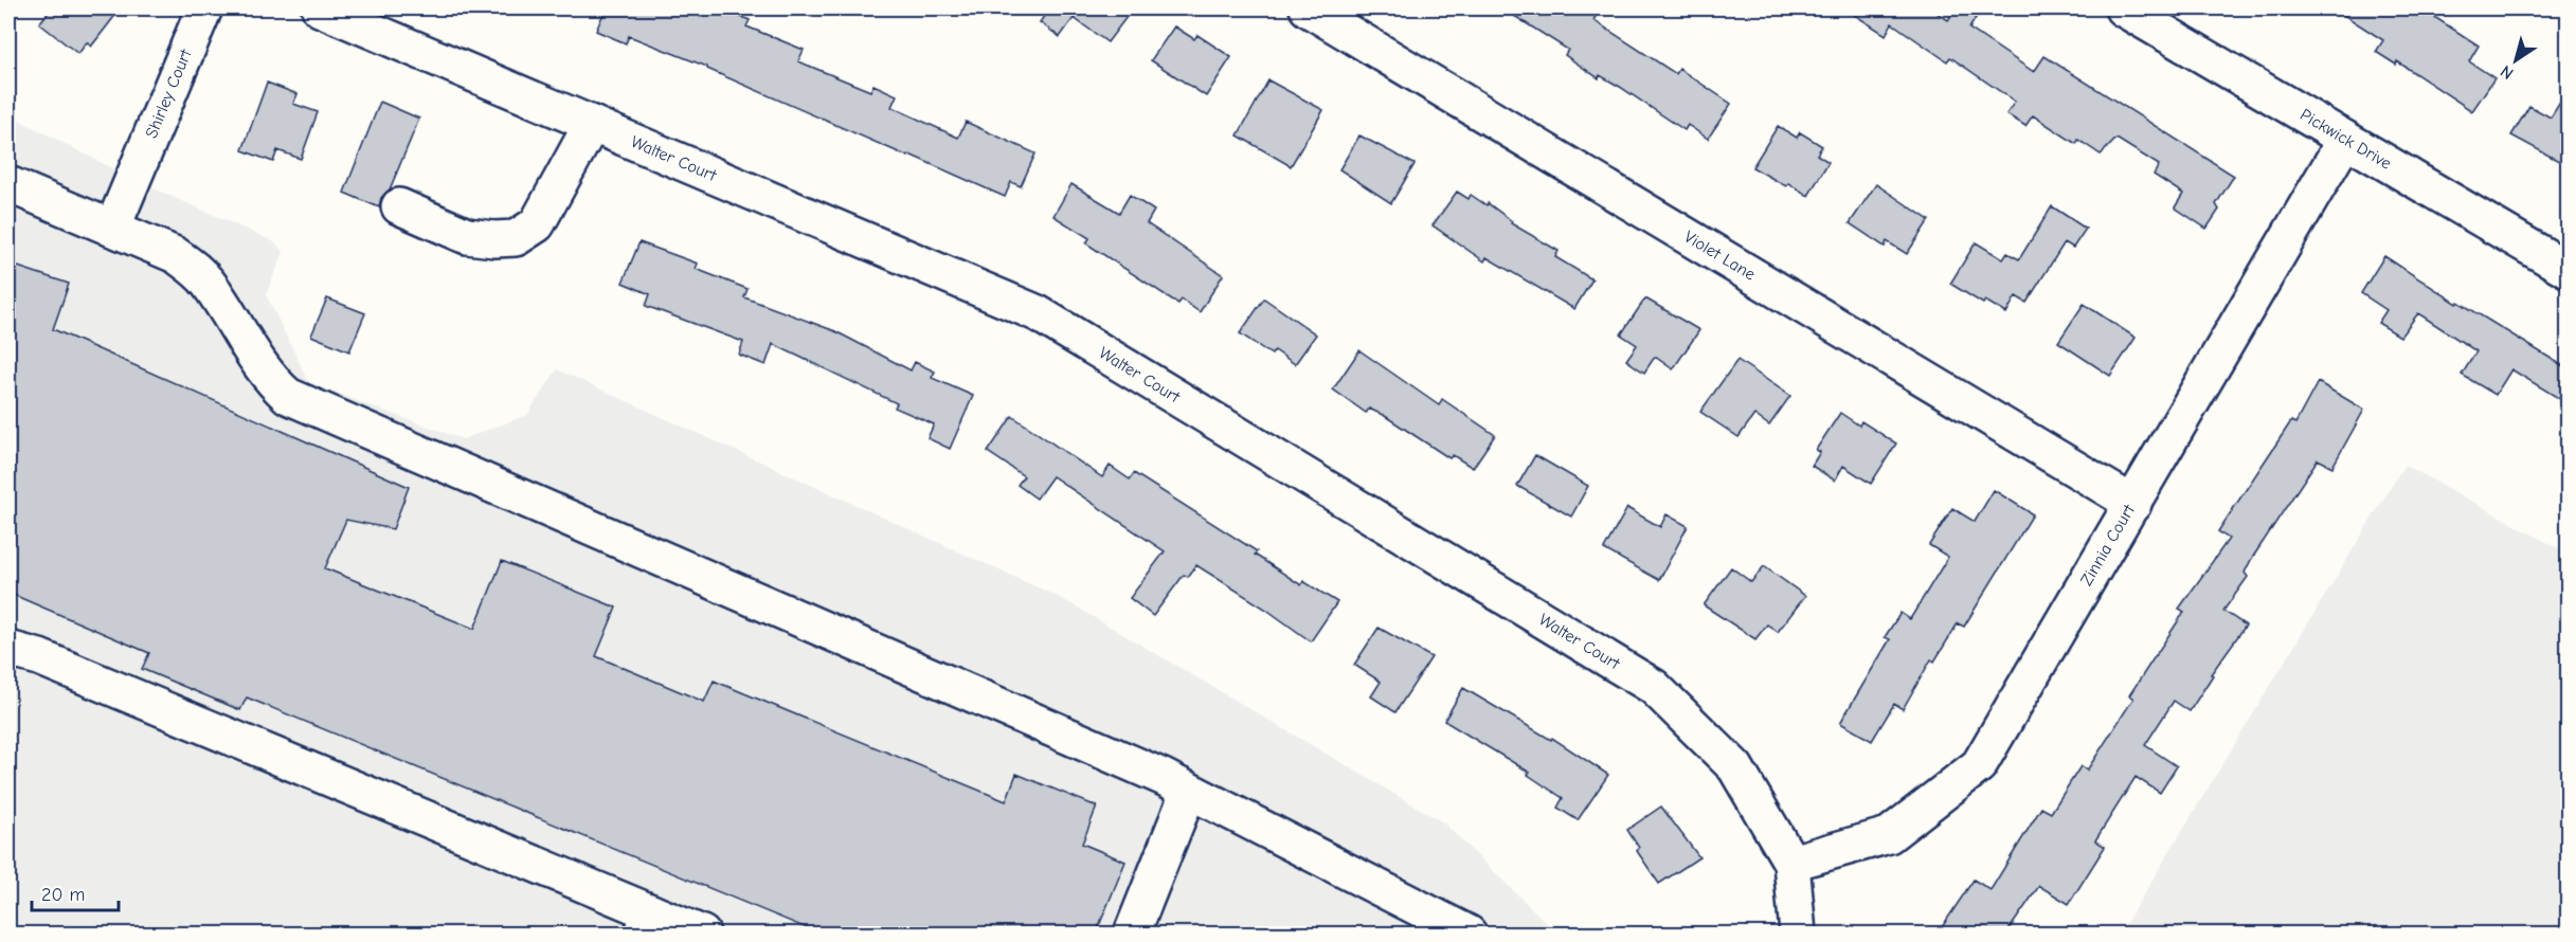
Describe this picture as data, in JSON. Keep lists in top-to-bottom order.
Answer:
{
  "streets": {
    "street": [
      "Shirley Court",
      "Pickwick Drive",
      "Walter Court",
      "Violet Lane",
      "Zinnia Court"
    ]
  },
  "crossings": [
    ["Pickwick Drive", "Zinnia Court"],
    ["Walter Court", "Zinnia Court"],
    ["Violet Lane", "Zinnia Court"]
  ],
  "scale_bar": "20 m",
  "north": "bottom left"
}
